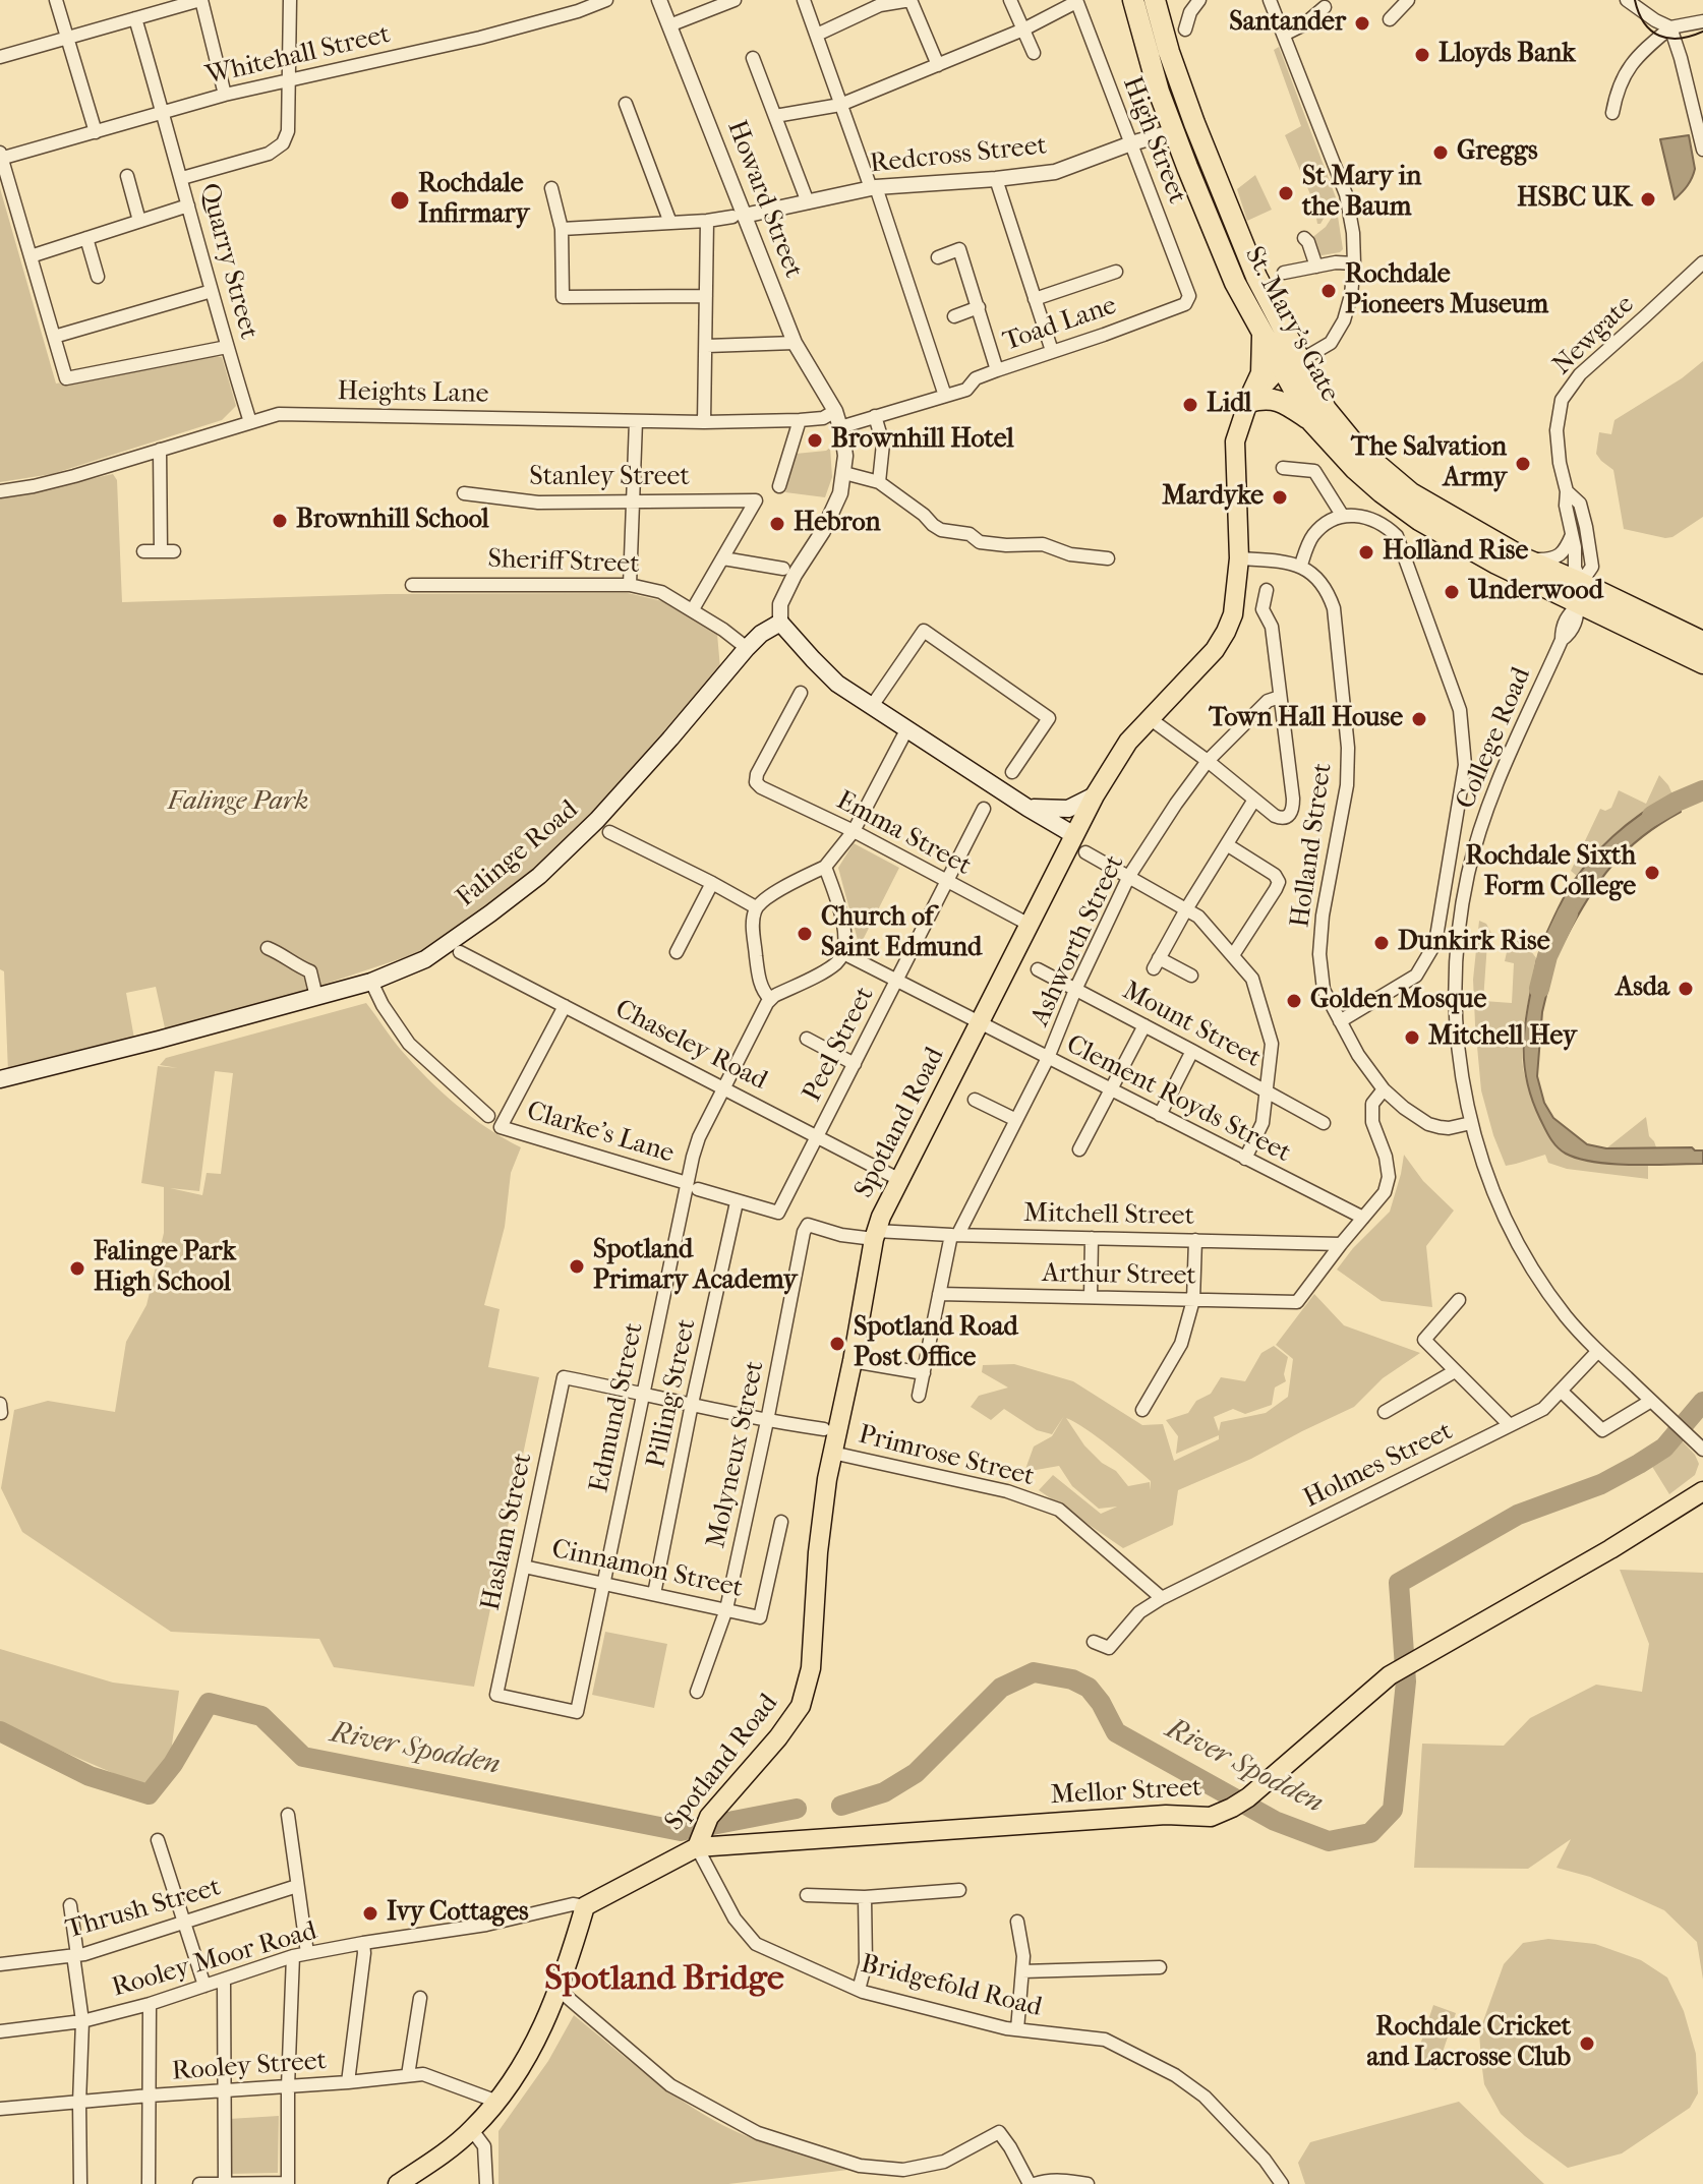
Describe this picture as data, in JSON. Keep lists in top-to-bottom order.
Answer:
{
  "streets": {
    "highway": ["St. Mary's Gate"],
    "main road": ["Falinge Road", "Spotland Road", "Mellor Street"],
    "street": [
      "Whitehall Street",
      "High Street",
      "Redcross Street",
      "Howard Street",
      "Quarry Street",
      "Toad Lane",
      "Newgate",
      "Heights Lane",
      "Stanley Street",
      "Sheriff Street",
      "College Road",
      "Emma Street",
      "Holland Street",
      "Ashworth Street",
      "Mount Street",
      "Peel Street",
      "Chaseley Road",
      "Clement Royds Street",
      "Clarke's Lane",
      "Mitchell Street",
      "Arthur Street",
      "Pilling Street",
      "Edmund Street",
      "Molyneux Street",
      "Primrose Street",
      "Holmes Street",
      "Haslam Street",
      "Cinnamon Street",
      "Thrush Street",
      "Rooley Moor Road",
      "Bridgefold Road",
      "Rooley Street"
    ]
  },
  "crossings": [
    ["Whitehall Street", "Quarry Street"],
    ["High Street", "Redcross Street"],
    ["High Street", "Toad Lane"],
    ["Redcross Street", "Howard Street"],
    ["Redcross Street", "St. Mary's Gate"],
    ["Howard Street", "Heights Lane"],
    ["Quarry Street", "Heights Lane"],
    ["St. Mary's Gate", "Newgate"],
    ["St. Mary's Gate", "College Road"],
    ["St. Mary's Gate", "Spotland Road"],
    ["Newgate", "College Road"],
    ["Sheriff Street", "Falinge Road"],
    ["College Road", "Holland Street"],
    ["College Road", "Holmes Street"],
    ["Emma Street", "Peel Street"],
    ["Emma Street", "Spotland Road"],
    ["Falinge Road", "Clarke's Lane"],
    ["Ashworth Street", "Mount Street"],
    ["Ashworth Street", "Clement Royds Street"],
    ["Ashworth Street", "Mitchell Street"],
    ["Ashworth Street", "Arthur Street"],
    ["Peel Street", "Chaseley Road"],
    ["Peel Street", "Clement Royds Street"],
    ["Peel Street", "Clarke's Lane"],
    ["Chaseley Road", "Spotland Road"],
    ["Chaseley Road", "Clarke's Lane"],
    ["Chaseley Road", "Edmund Street"],
    ["Clement Royds Street", "Spotland Road"],
    ["Spotland Road", "Mitchell Street"],
    ["Spotland Road", "Molyneux Street"],
    ["Spotland Road", "Primrose Street"],
    ["Spotland Road", "Mellor Street"],
    ["Spotland Road", "Rooley Moor Road"],
    ["Spotland Road", "Bridgefold Road"],
    ["Clarke's Lane", "Pilling Street"],
    ["Clarke's Lane", "Edmund Street"],
    ["Mitchell Street", "Arthur Street"],
    ["Mitchell Street", "Molyneux Street"],
    ["Pilling Street", "Cinnamon Street"],
    ["Edmund Street", "Haslam Street"],
    ["Edmund Street", "Cinnamon Street"],
    ["Molyneux Street", "Cinnamon Street"],
    ["Primrose Street", "Holmes Street"],
    ["Haslam Street", "Cinnamon Street"],
    ["Mellor Street", "Bridgefold Road"]
  ],
  "districts": ["Spotland Bridge"],
  "water": ["River Spodden"],
  "parks": ["Falinge Park"],
  "places": [
    "Santander",
    "Lloyds Bank",
    "Greggs",
    "St Mary in the Baum",
    "HSBC UK",
    "Rochdale Infirmary",
    "Rochdale Pioneers Museum",
    "Lidl",
    "Brownhill Hotel",
    "The Salvation Army",
    "Mardyke",
    "Brownhill School",
    "Hebron",
    "Holland Rise",
    "Underwood",
    "Town Hall House",
    "Rochdale Sixth Form College",
    "Church of Saint Edmund",
    "Dunkirk Rise",
    "Asda",
    "Golden Mosque",
    "Mitchell Hey",
    "Spotland Primary Academy",
    "Falinge Park High School",
    "Spotland Road Post Office",
    "Ivy Cottages",
    "Rochdale Cricket and Lacrosse Club"
  ]
}
